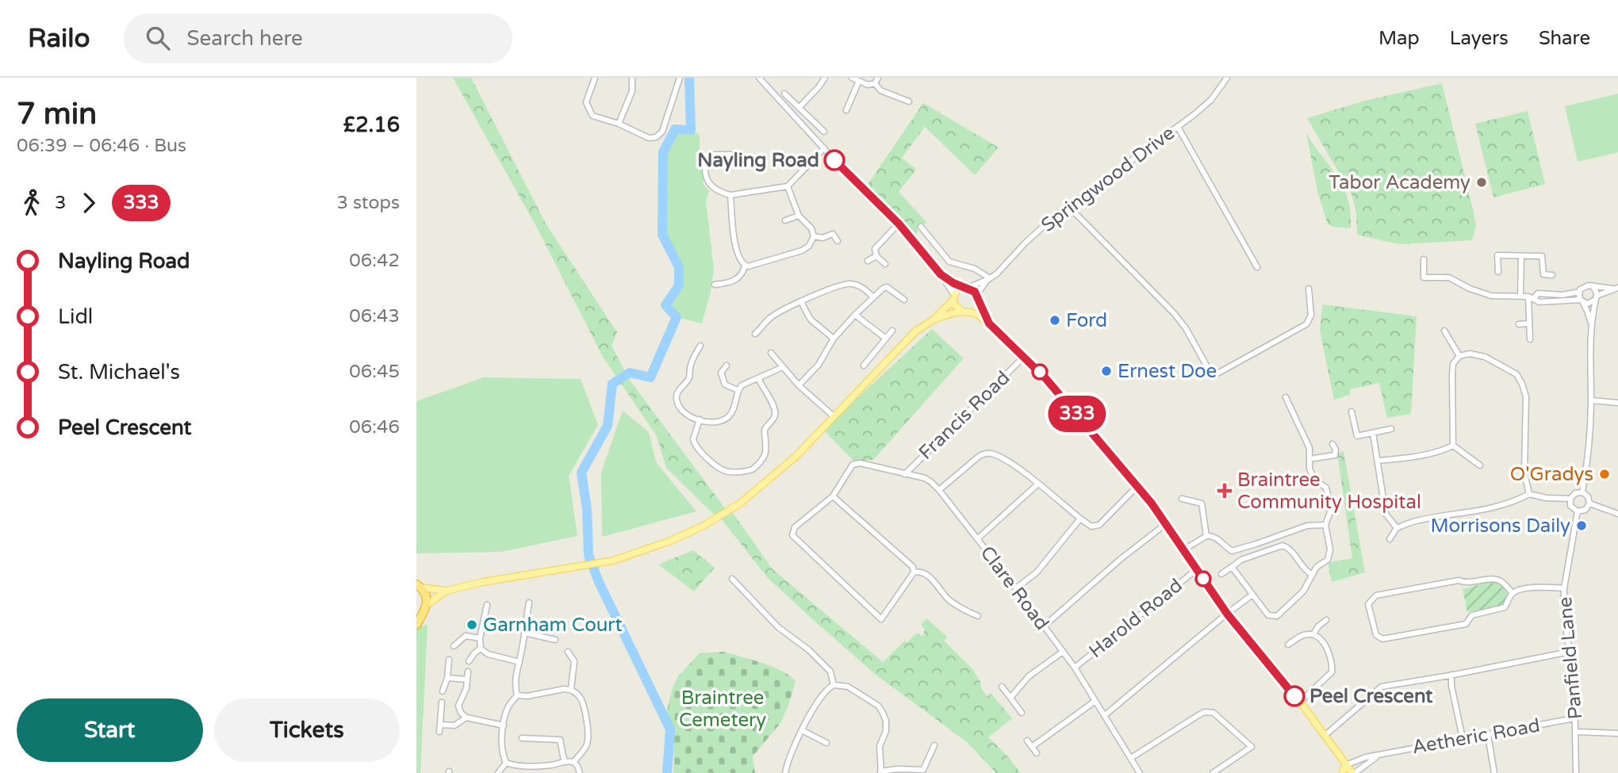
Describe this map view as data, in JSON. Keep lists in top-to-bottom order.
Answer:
{
  "streets": {
    "street": [
      "Springwood Drive",
      "Francis Road",
      "Clare Road",
      "Harold Road",
      "Panfield Lane",
      "Aetheric Road"
    ]
  },
  "crossings": [
    ["Francis Road", "Clare Road"],
    ["Clare Road", "Harold Road"],
    ["Panfield Lane", "Aetheric Road"]
  ],
  "parks": ["Braintree Cemetery"],
  "places": {
    "other": [
      "Nayling Road",
      "Tabor Academy",
      "Ford",
      "Ernest Doe",
      "O'Gradys",
      "Morrisons Daily",
      "Garnham Court",
      "Peel Crescent"
    ],
    "health": ["Braintree Community Hospital"]
  },
  "lines": ["bus line 333"],
  "page": {
    "header": "Railo",
    "search": "Search here",
    "nav": ["Map", "Layers", "Share"],
    "heading": ["7 min", "06:39 – 06:46 · Bus", "£2.16"],
    "on_map": "333",
    "legs": ["3", "333", "3 stops"],
    "list": [
      {
        "name": "Nayling Road",
        "value": "06:42"
      },
      {
        "name": "Lidl",
        "value": "06:43"
      },
      {
        "name": "St. Michael's",
        "value": "06:45"
      },
      {
        "name": "Peel Crescent",
        "value": "06:46"
      }
    ],
    "buttons": ["Start", "Tickets"]
  }
}
